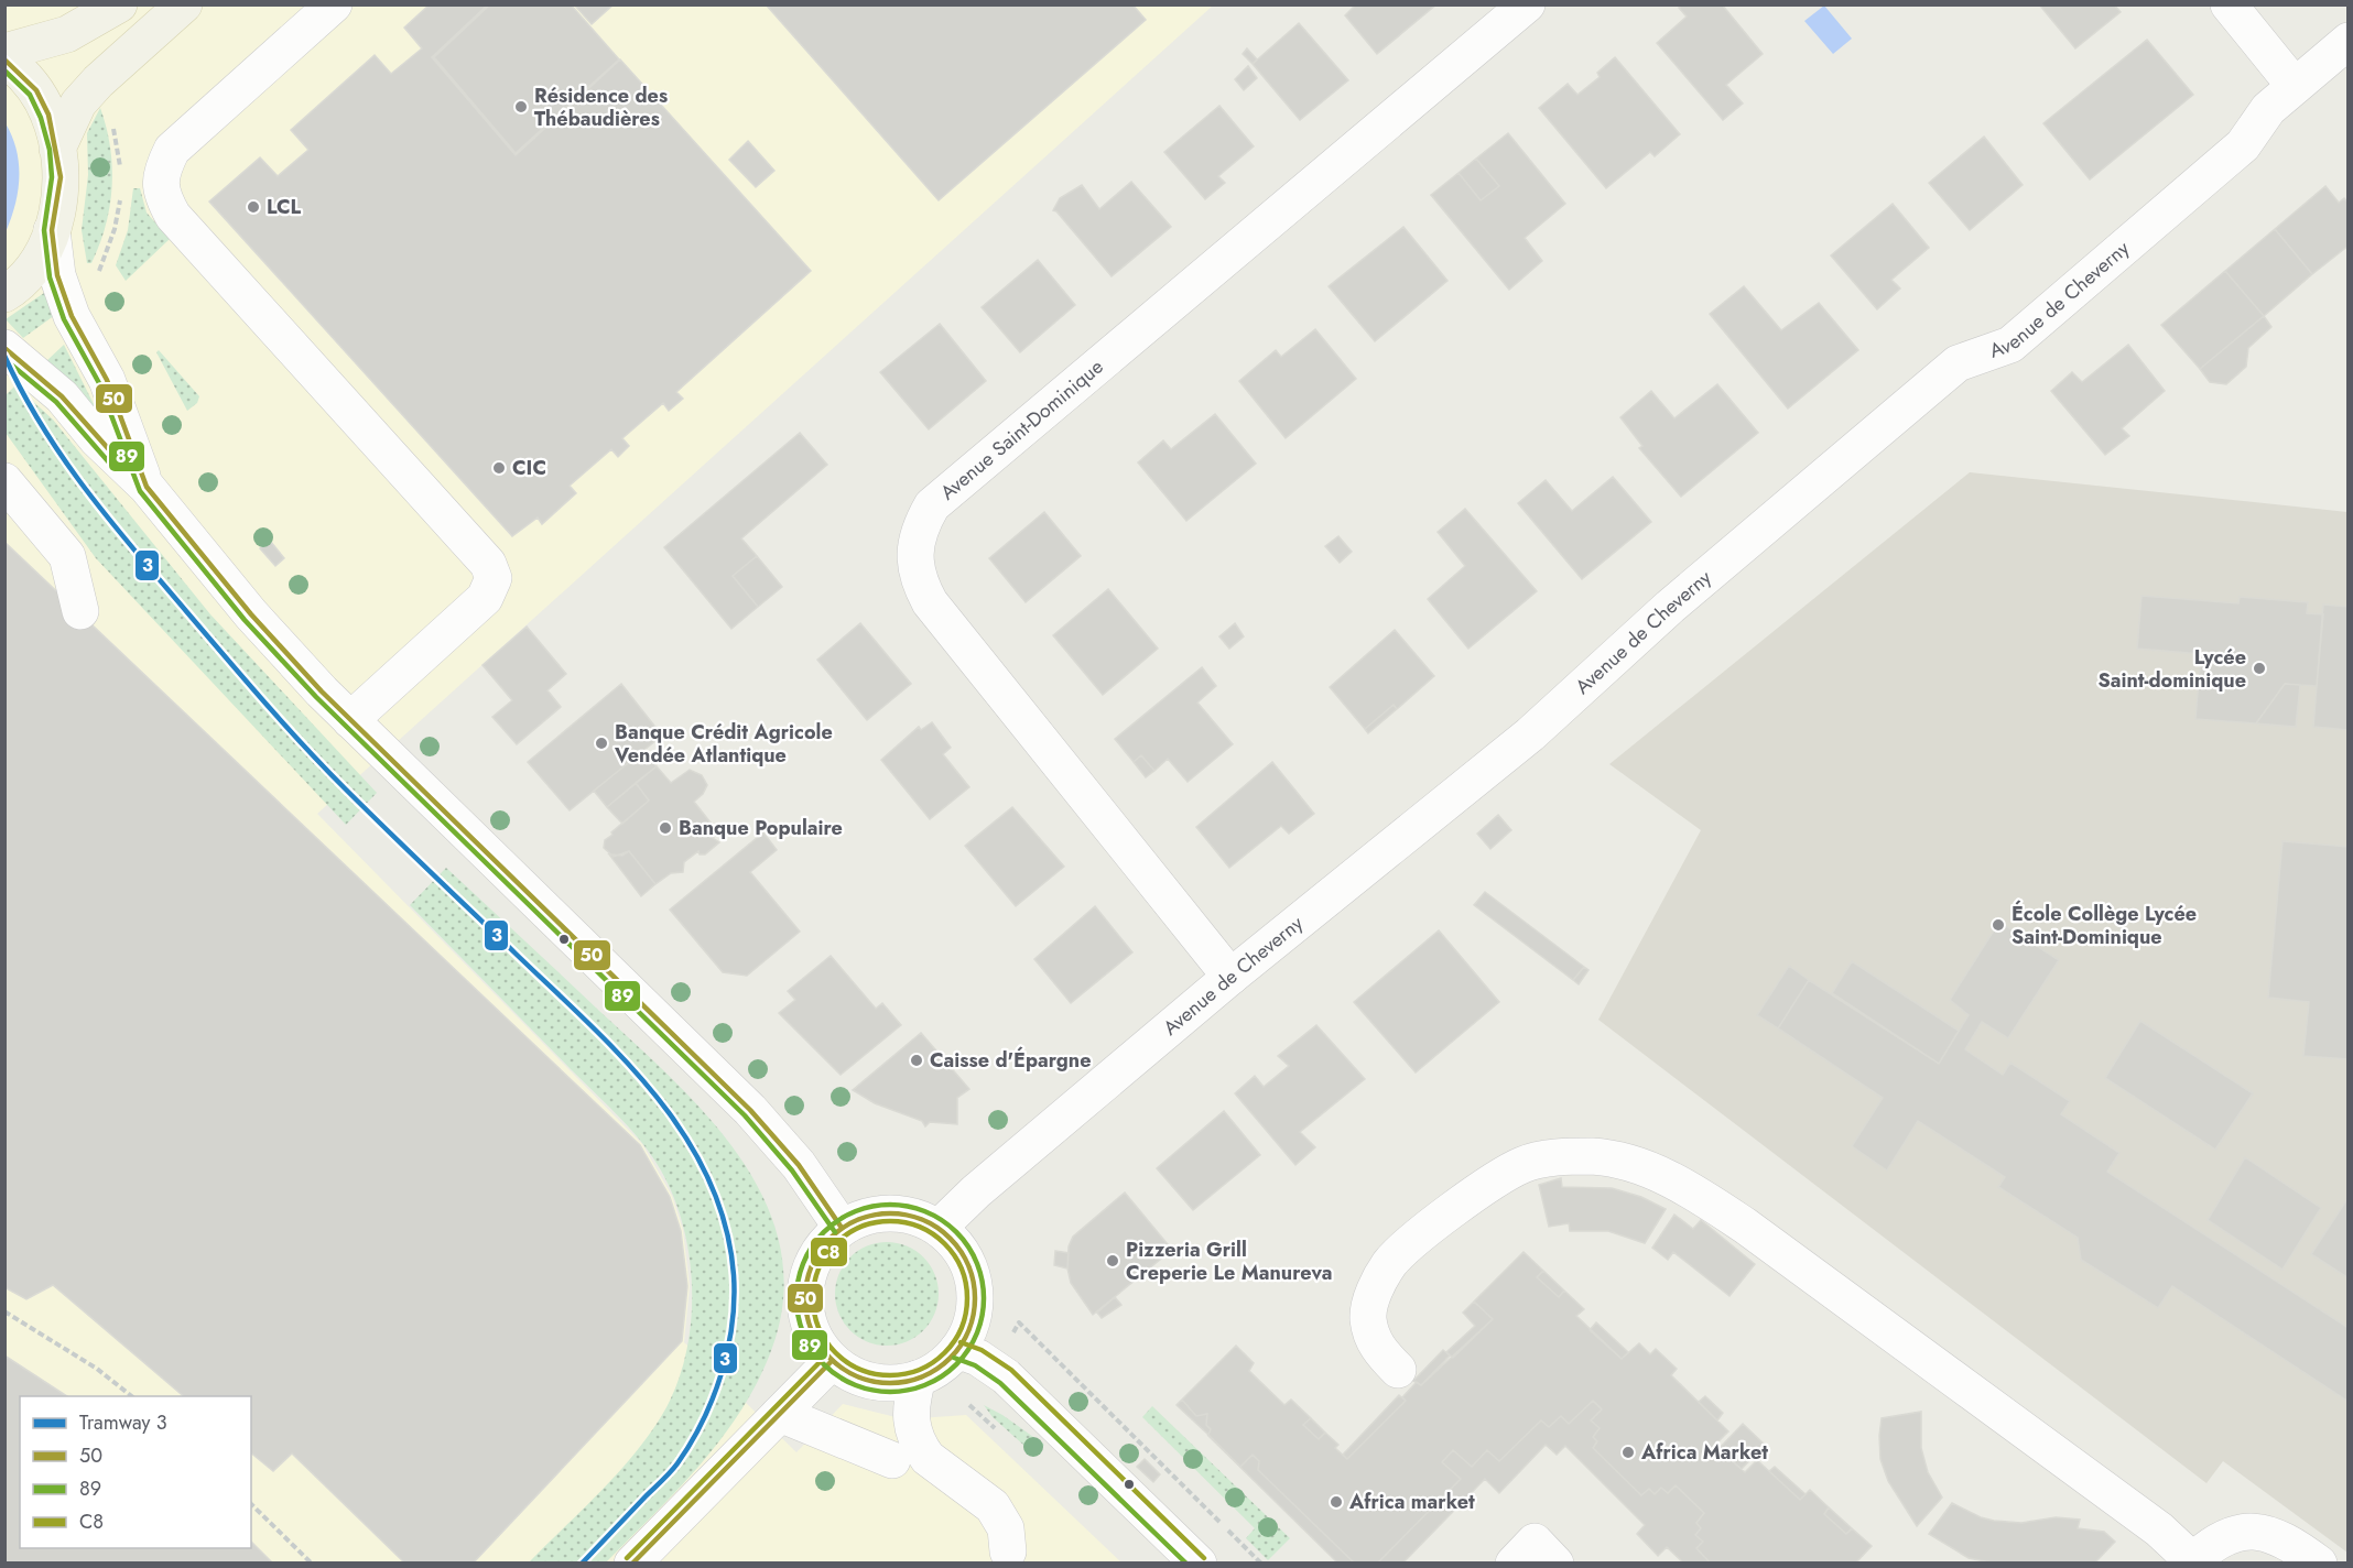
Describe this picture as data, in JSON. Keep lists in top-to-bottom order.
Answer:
{
  "streets": {
    "street": ["Avenue de Cheverny", "Avenue Saint-Dominique"]
  },
  "crossings": [
    ["Avenue de Cheverny", "Avenue Saint-Dominique"]
  ],
  "places": [
    "Résidence des Thébaudières",
    "LCL",
    "CIC",
    "Lycée Saint-dominique",
    "Banque Crédit Agricole Vendée Atlantique",
    "Banque Populaire",
    "École Collège Lycée Saint-Dominique",
    "Caisse d'Épargne",
    "Pizzeria Grill Creperie Le Manureva",
    "Africa Market",
    "Africa market"
  ],
  "lines": [
    "transit line 50",
    "transit line 89",
    "tram line 3",
    "transit line C8"
  ],
  "legend": [
    "Tramway 3",
    "50",
    "89",
    "C8"
  ]
}
